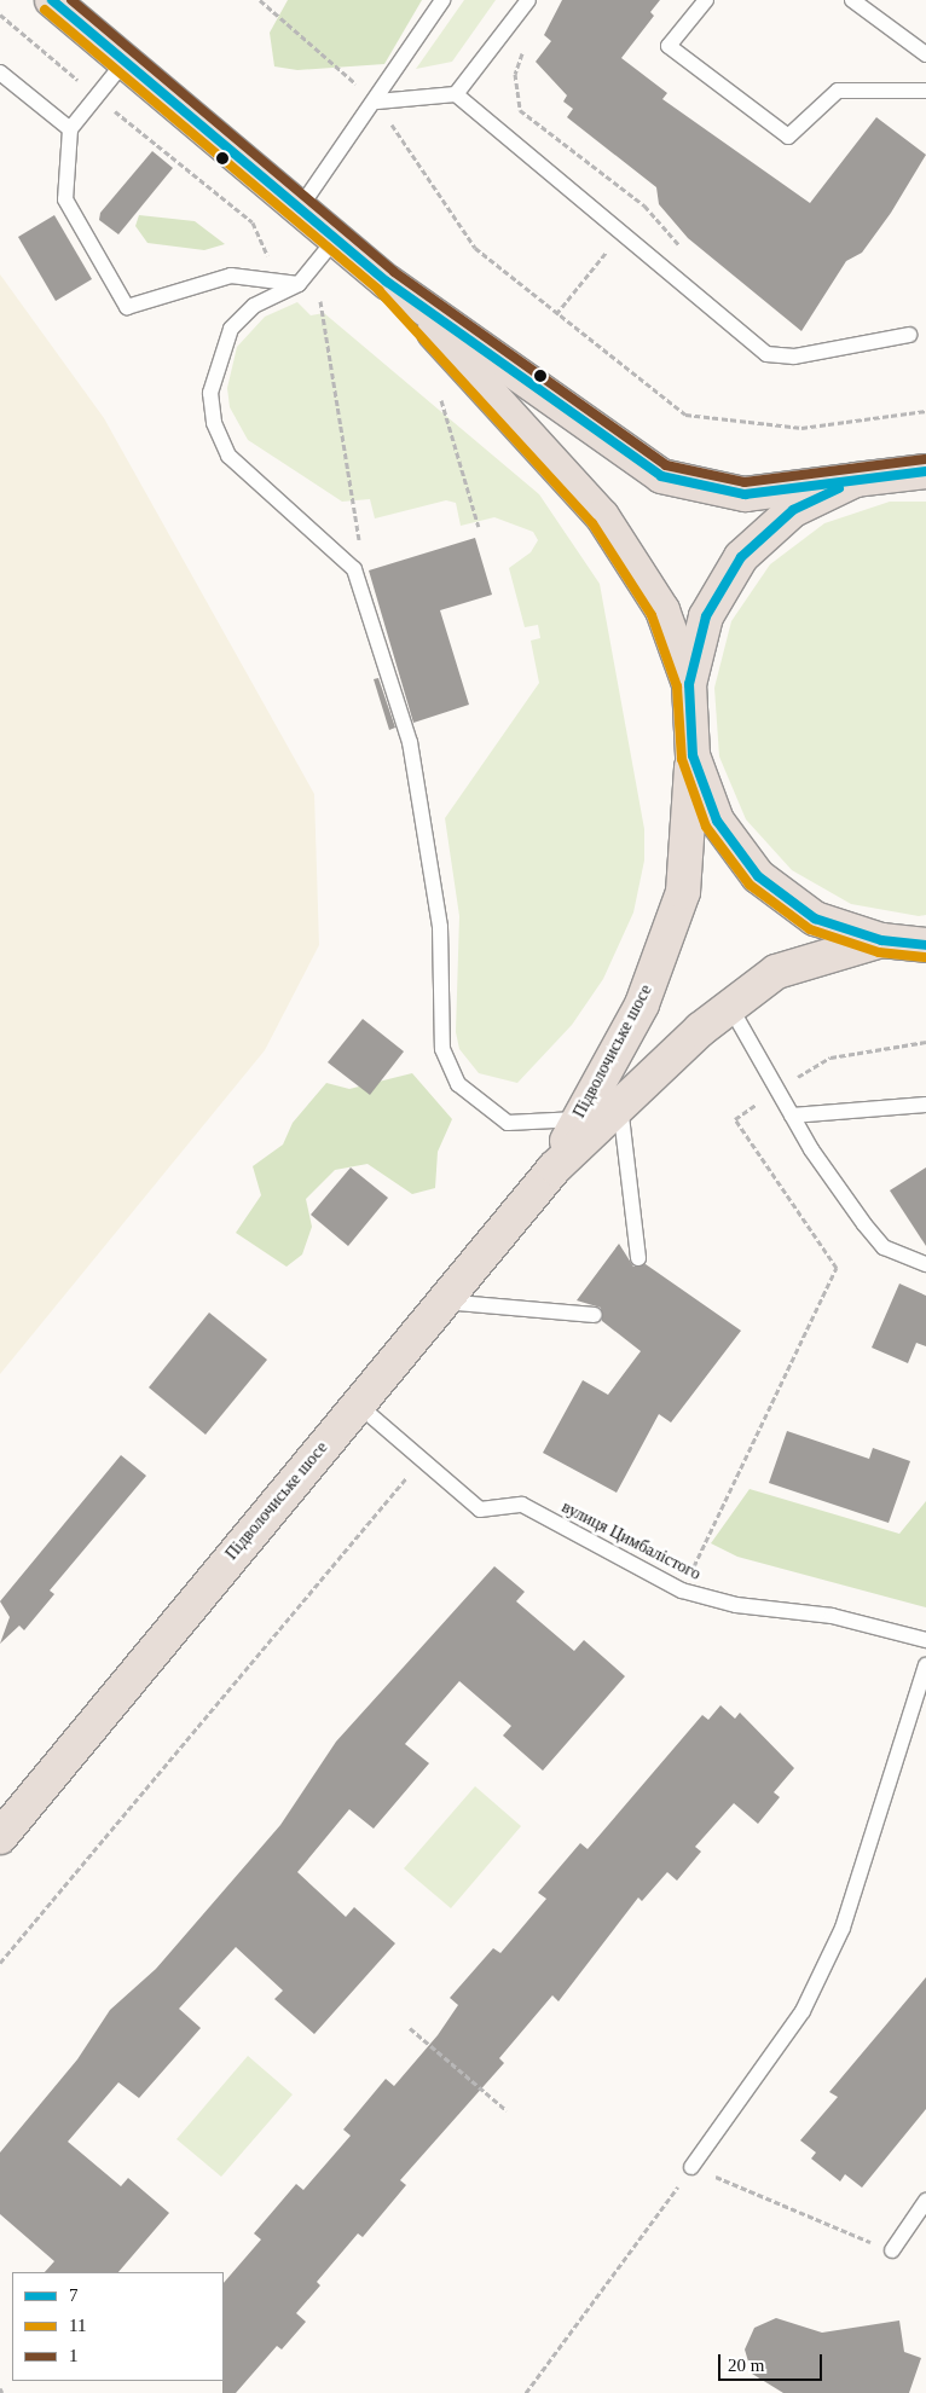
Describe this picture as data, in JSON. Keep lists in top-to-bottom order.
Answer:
{
  "streets": {
    "highway": ["Підволочиське шосе"],
    "lane": ["вулиця Цимбалістого"]
  },
  "crossings": [
    ["Підволочиське шосе", "вулиця Цимбалістого"]
  ],
  "lines": ["transit line 7", "transit line 1", "transit line 11"],
  "legend": ["7", "11", "1"],
  "scale_bar": "20 m"
}
